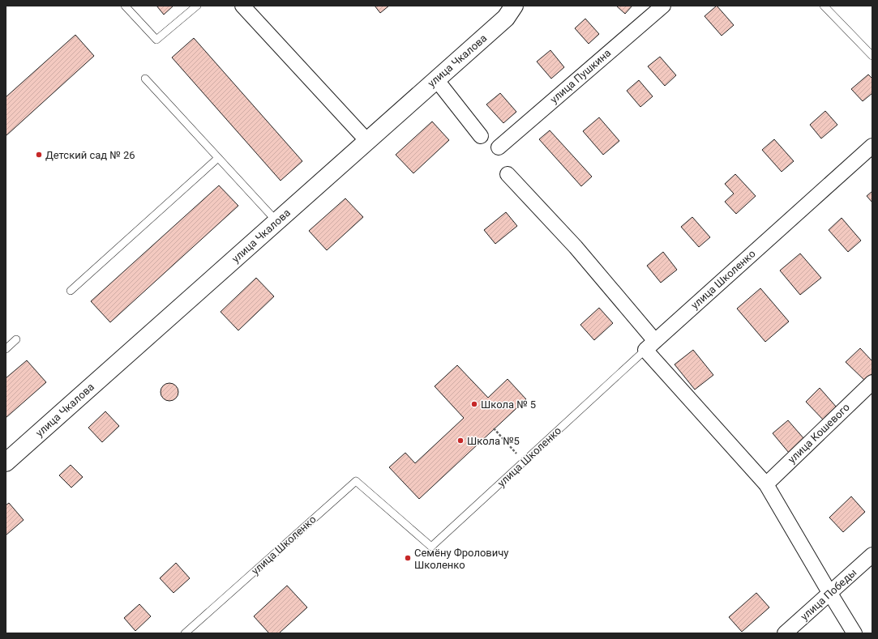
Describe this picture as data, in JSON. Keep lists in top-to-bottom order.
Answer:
{
  "streets": {
    "street": [
      "улица Чкалова",
      "улица Пушкина",
      "улица Школенко",
      "улица Кошевого",
      "улица Победы"
    ]
  },
  "places": [
    "Детский сад № 26",
    "Школа № 5",
    "Школа №5",
    "Семёну Фроловичу Школенко"
  ]
}
